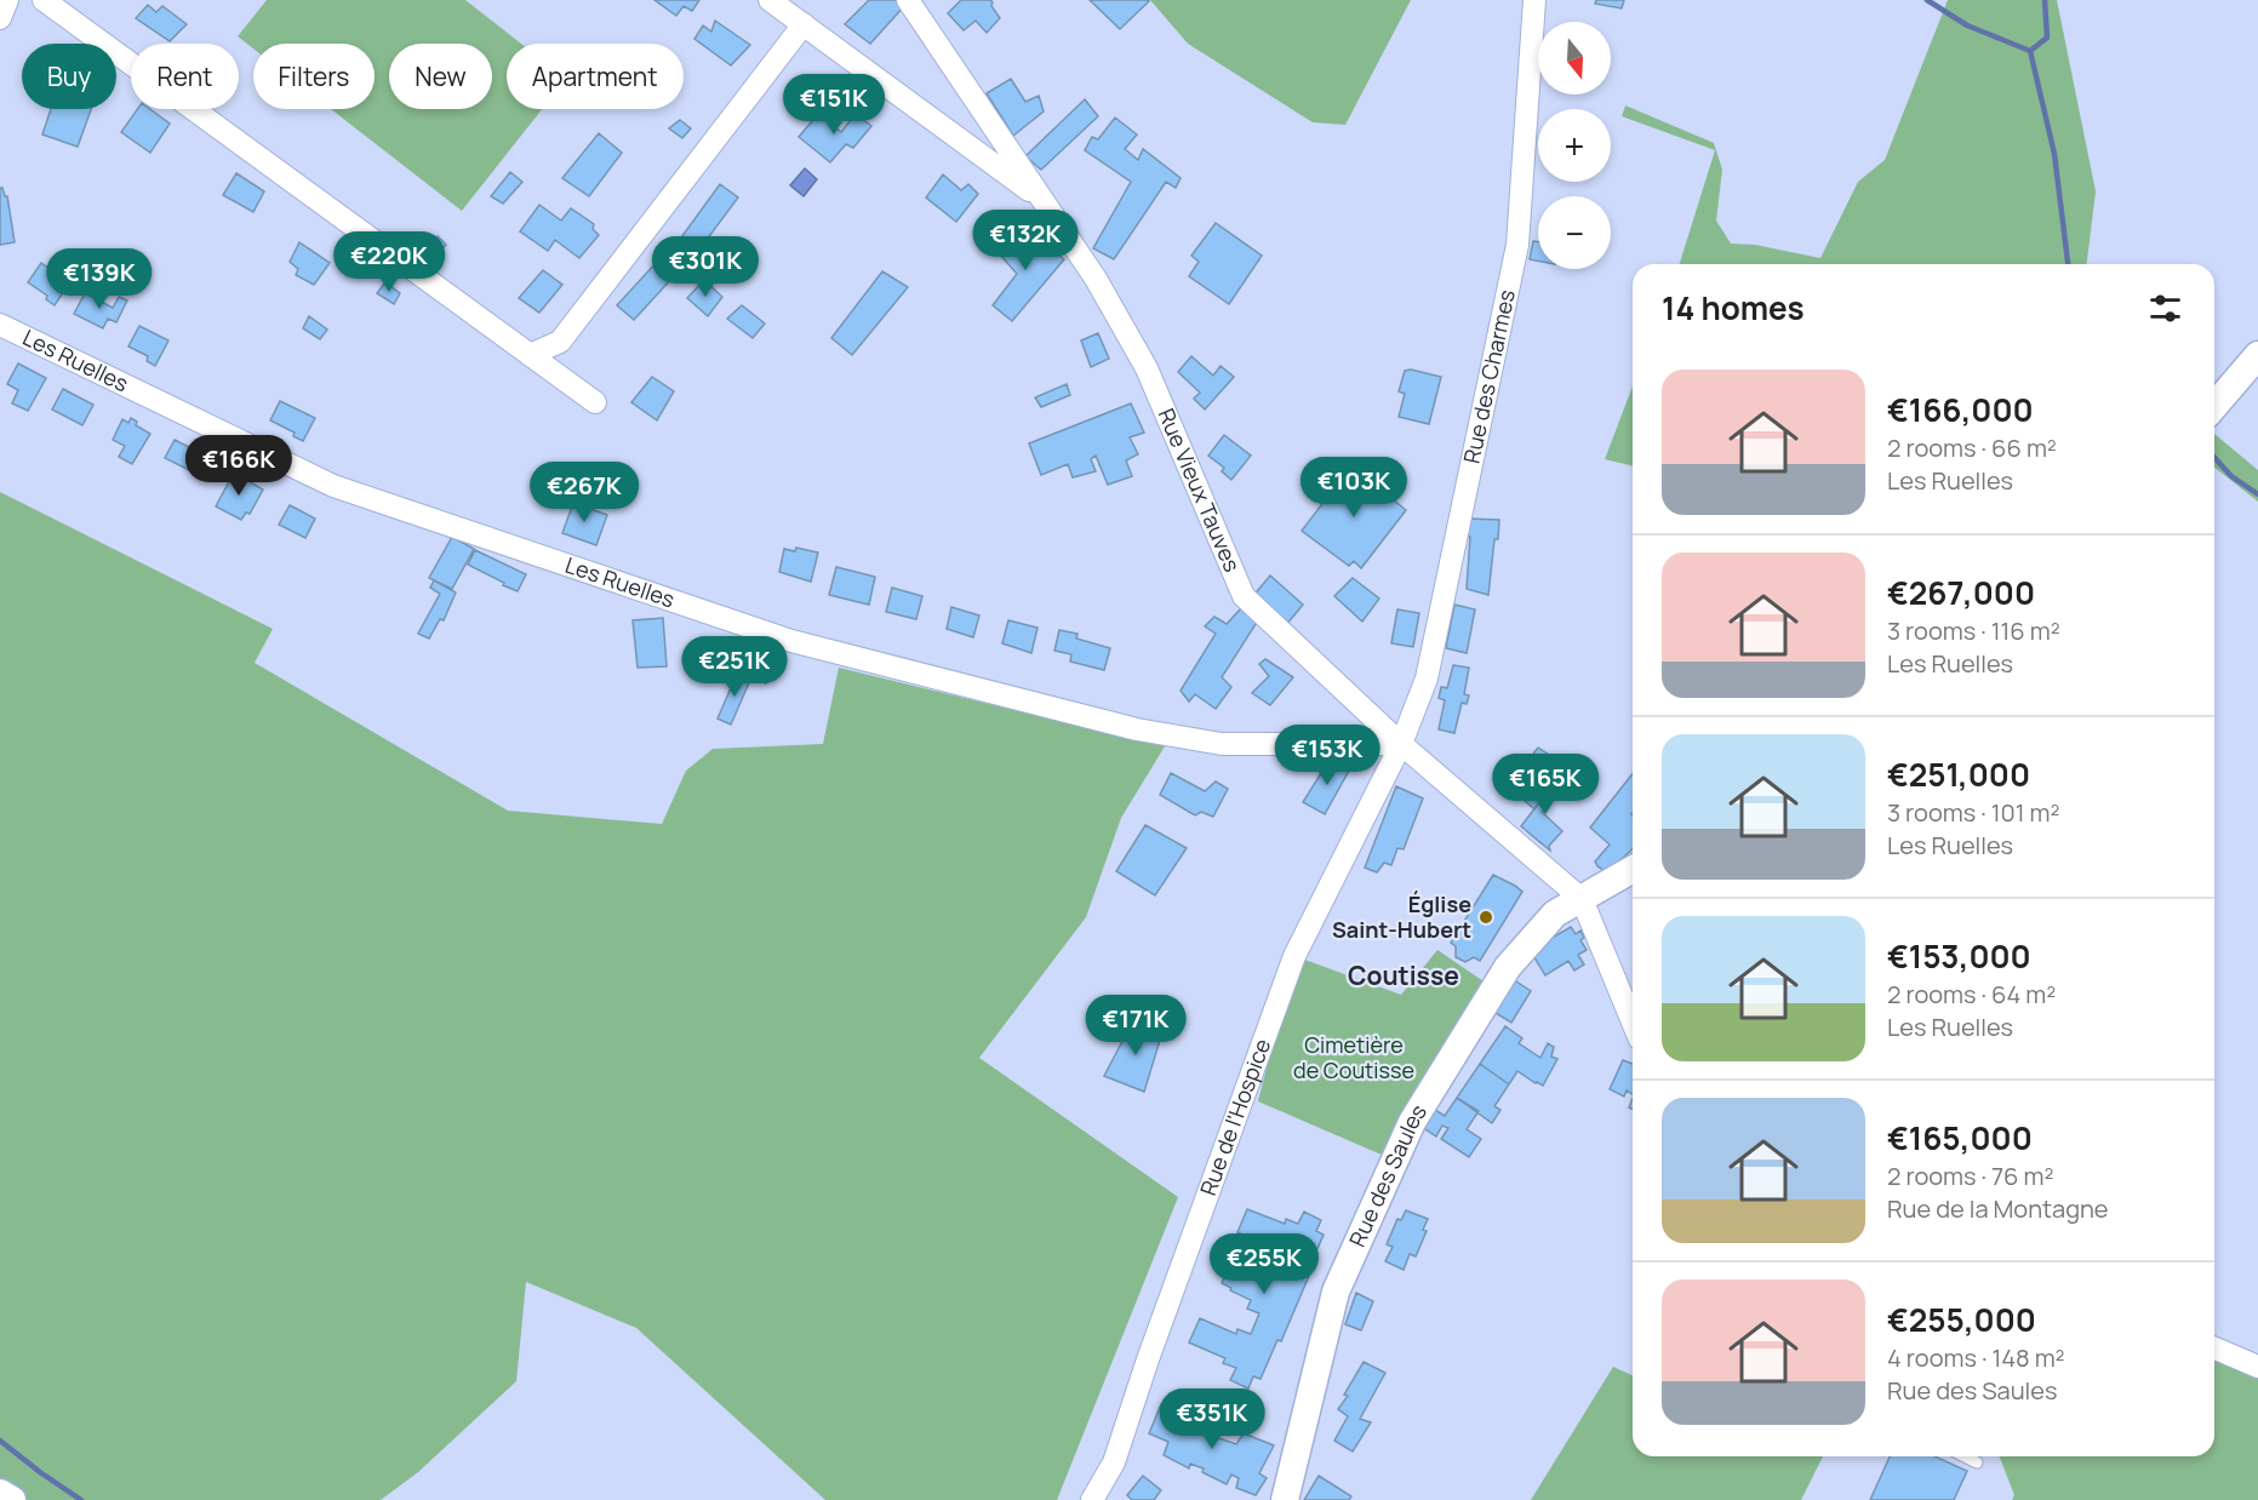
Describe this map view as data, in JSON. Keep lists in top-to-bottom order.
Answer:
{
  "streets": {
    "street": [
      "Les Ruelles",
      "Rue des Charmes",
      "Rue Vieux Tauves",
      "Rue de l'Hospice",
      "Rue des Saules"
    ]
  },
  "crossings": [
    ["Les Ruelles", "Rue des Charmes"],
    ["Les Ruelles", "Rue Vieux Tauves"],
    ["Les Ruelles", "Rue de l'Hospice"],
    ["Rue des Charmes", "Rue Vieux Tauves"],
    ["Rue des Charmes", "Rue de l'Hospice"],
    ["Rue Vieux Tauves", "Rue de l'Hospice"],
    ["Rue Vieux Tauves", "Rue des Saules"]
  ],
  "districts": ["Coutisse"],
  "parks": ["Cimetière de Coutisse"],
  "places": ["Église Saint-Hubert"],
  "north": "bottom",
  "page": {
    "map_buttons": ["+", "−"],
    "chip": [
      "Buy",
      "Rent",
      "Filters",
      "New",
      "Apartment"
    ],
    "price": [
      "€151K",
      "€132K",
      "€220K",
      "€301K",
      "€139K",
      "€166K",
      "€103K",
      "€267K",
      "€251K",
      "€153K",
      "€165K",
      "€171K",
      "€255K",
      "€351K"
    ],
    "heading": "14 homes",
    "list": [
      {
        "name": "€166,000",
        "note": "2 rooms · 66 m² · Les Ruelles"
      },
      {
        "name": "€267,000",
        "note": "3 rooms · 116 m² · Les Ruelles"
      },
      {
        "name": "€251,000",
        "note": "3 rooms · 101 m² · Les Ruelles"
      },
      {
        "name": "€153,000",
        "note": "2 rooms · 64 m² · Les Ruelles"
      },
      {
        "name": "€165,000",
        "note": "2 rooms · 76 m² · Rue de la Montagne"
      },
      {
        "name": "€255,000",
        "note": "4 rooms · 148 m² · Rue des Saules"
      }
    ]
  }
}
